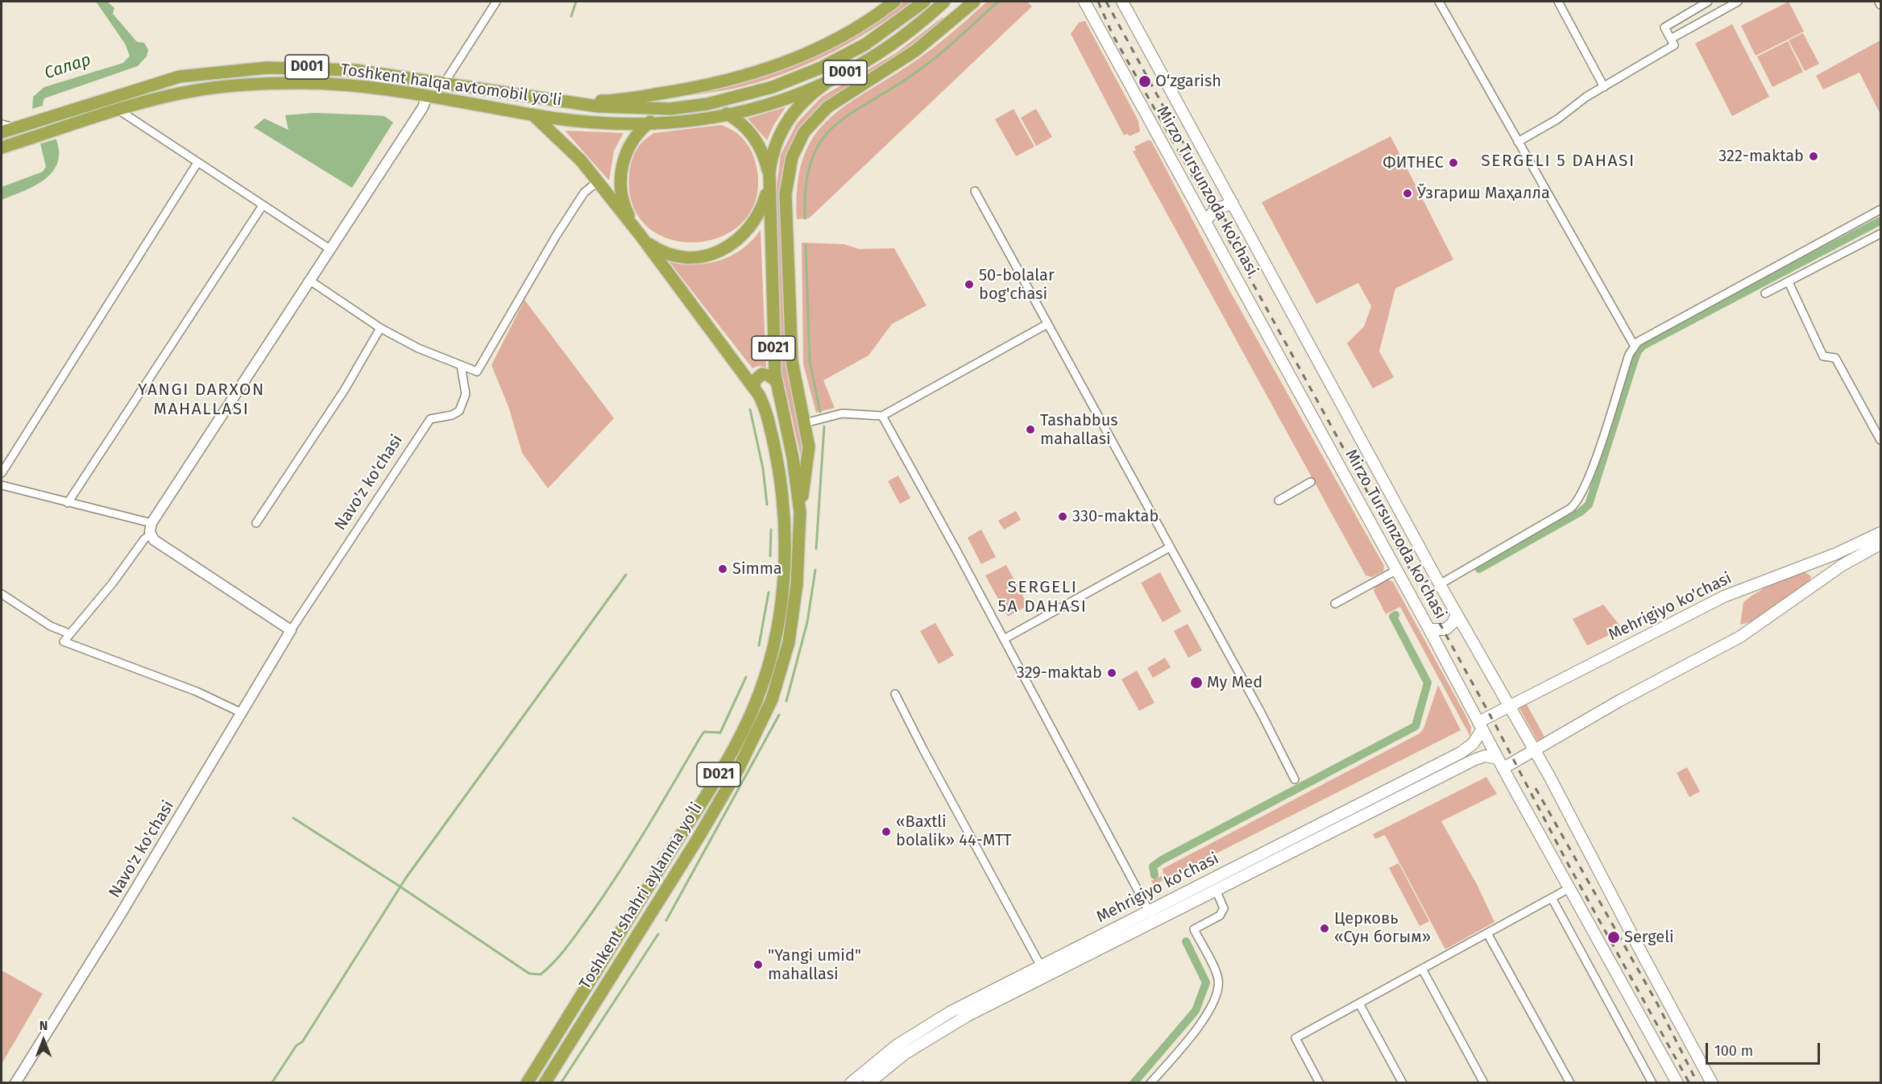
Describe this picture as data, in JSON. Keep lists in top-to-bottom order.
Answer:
{
  "streets": {
    "highway": [
      "D001",
      "Toshkent halqa avtomobil yo'li",
      "D021",
      "Toshkent shahri aylanma yoʻli"
    ],
    "main road": ["Mirzo Tursunzoda ko'chasi", "Mehrigiyo ko'chasi"],
    "street": ["Navo'z ko'chasi"]
  },
  "crossings": [
    ["D001", "Toshkent halqa avtomobil yo'li"],
    ["D001", "Toshkent shahri aylanma yoʻli"],
    ["Toshkent halqa avtomobil yo'li", "Toshkent shahri aylanma yoʻli"],
    ["Mirzo Tursunzoda ko'chasi", "Mehrigiyo ko'chasi"]
  ],
  "districts": ["SERGELI 5 DAHASI", "YANGI DARXON MAHALLASI", "SERGELI 5A DAHASI"],
  "water": ["Салар"],
  "places": [
    "O‘zgarish",
    "322-maktab",
    "ФИТНЕС",
    "Ўзгариш Маҳалла",
    "50-bolalar bog'chasi",
    "Tashabbus mahallasi",
    "330-maktab",
    "Simma",
    "329-maktab",
    "My Med",
    "«Baxtli bolalik» 44-MTT",
    "Церковь «Сун богым»",
    "Sergeli",
    "\"Yangi umid\" mahallasi"
  ],
  "scale_bar": "100 m",
  "north": "top"
}
